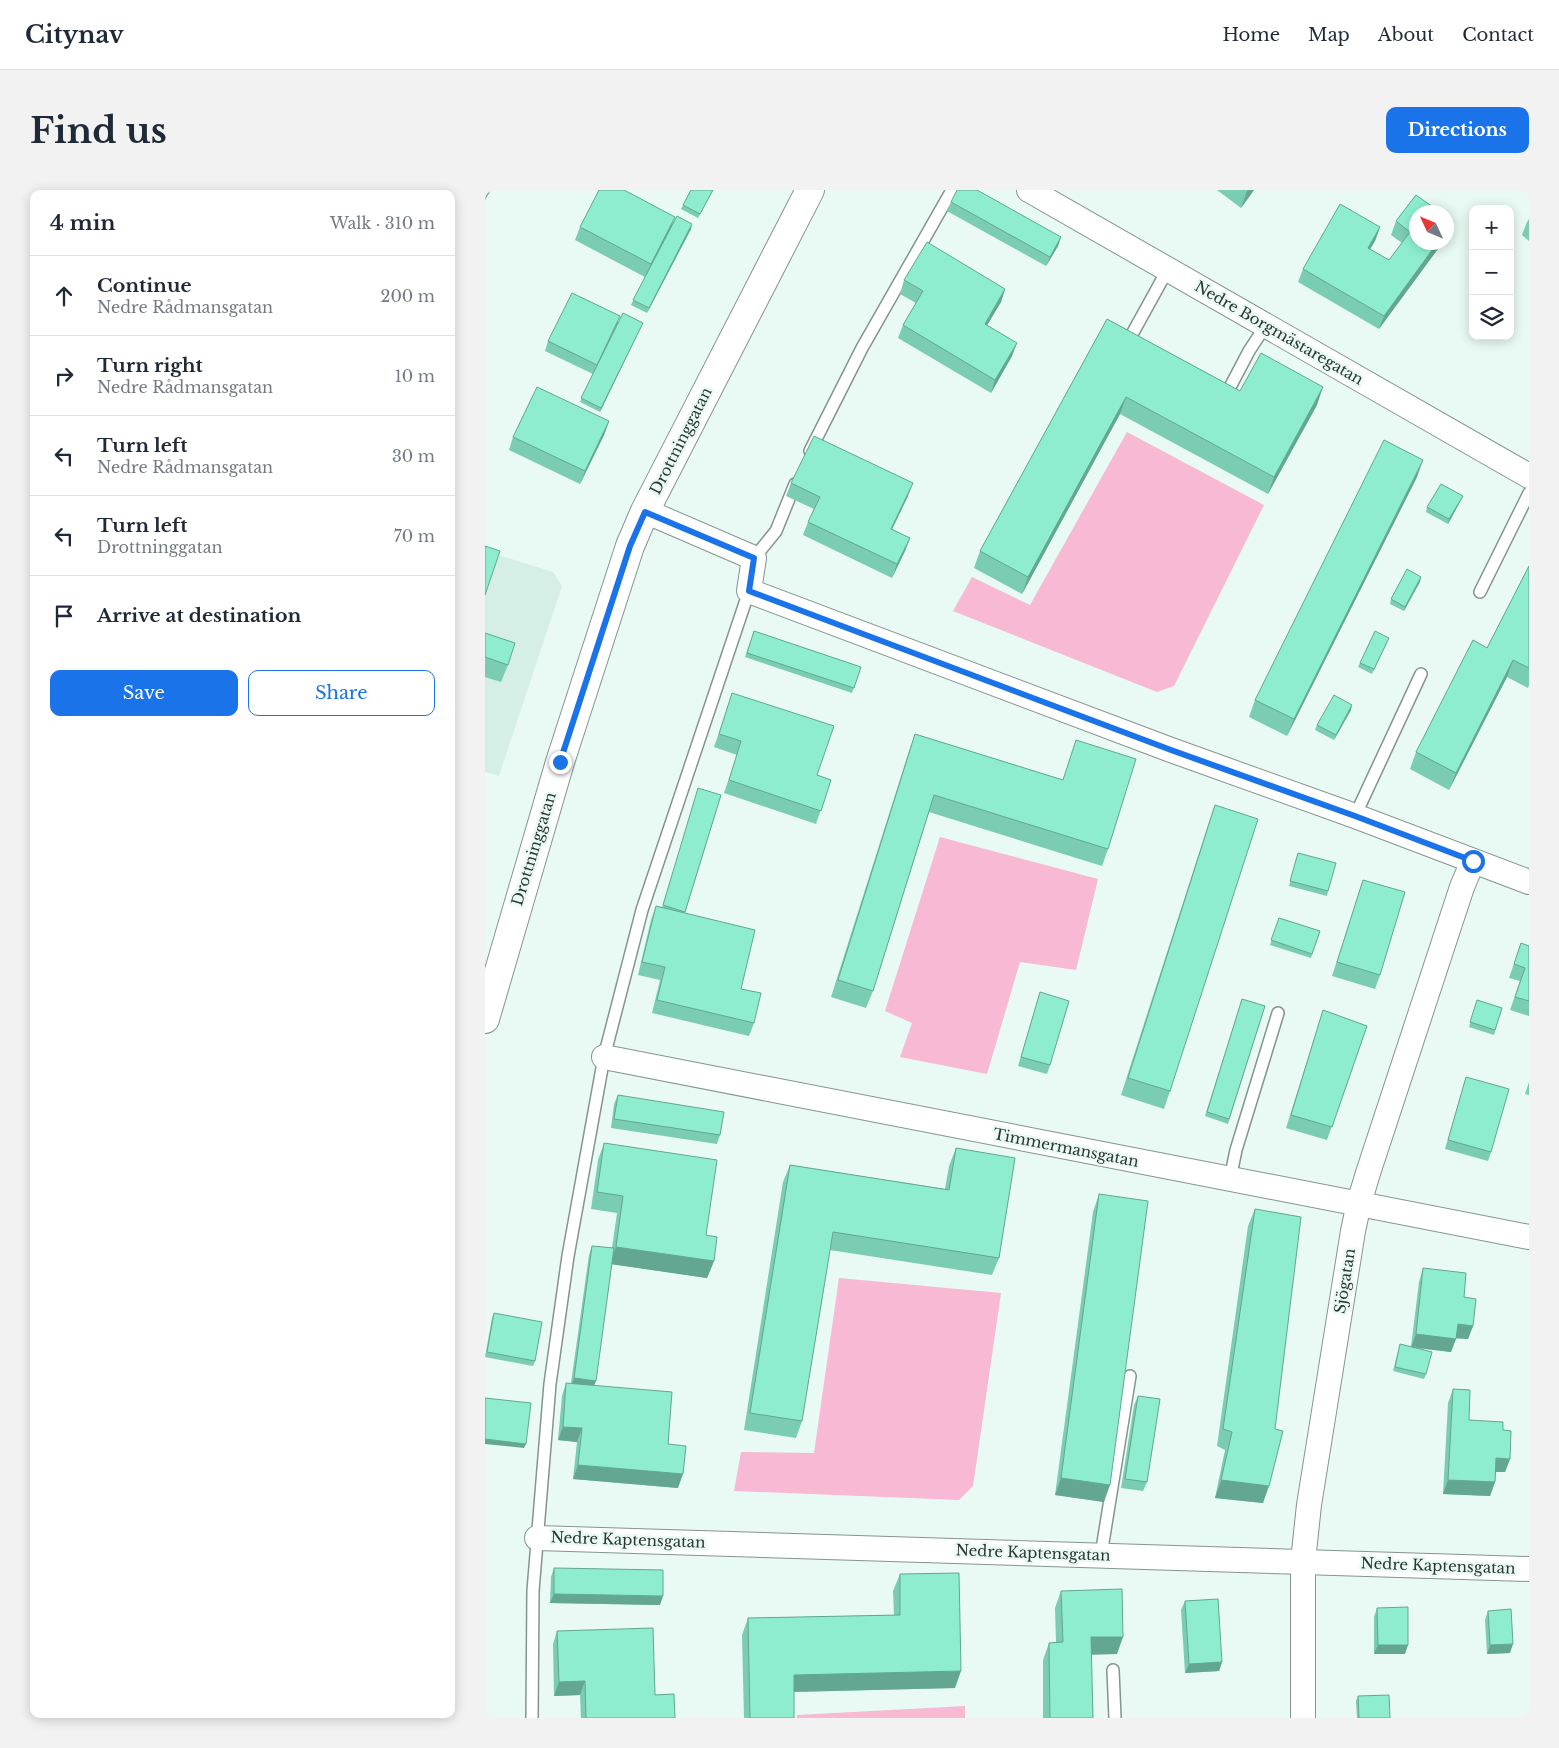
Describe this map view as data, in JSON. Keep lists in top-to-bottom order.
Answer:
{
  "streets": {
    "street": [
      "Nedre Borgmästaregatan",
      "Drottninggatan",
      "Timmermansgatan",
      "Sjögatan",
      "Nedre Kaptensgatan"
    ]
  },
  "crossings": [
    ["Timmermansgatan", "Sjögatan"],
    ["Sjögatan", "Nedre Kaptensgatan"]
  ],
  "north": "top left",
  "page": {
    "header": "Citynav",
    "nav": [
      "Home",
      "Map",
      "About",
      "Contact"
    ],
    "buttons": [
      "Directions",
      ["Save", "Share"]
    ],
    "title": "Find us",
    "heading": ["4 min", "Walk · 310 m"],
    "map_buttons": ["+", "−"],
    "list": [
      ["Continue", "Nedre Rådmansgatan", "200 m"],
      ["Turn right", "Nedre Rådmansgatan", "10 m"],
      ["Turn left", "Nedre Rådmansgatan", "30 m"],
      ["Turn left", "Drottninggatan", "70 m"],
      "Arrive at destination"
    ]
  }
}
